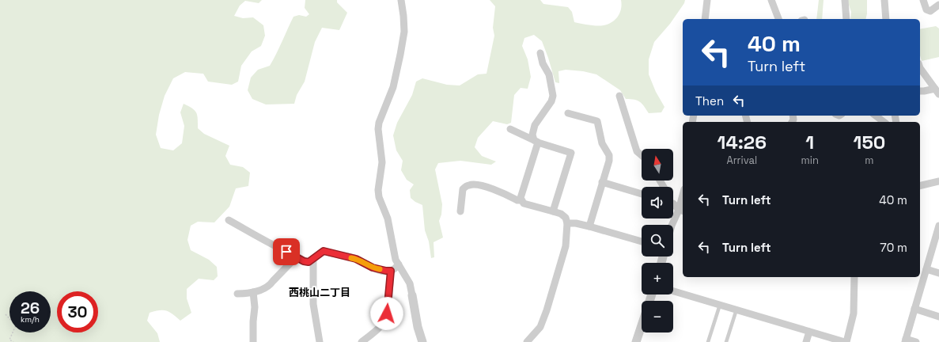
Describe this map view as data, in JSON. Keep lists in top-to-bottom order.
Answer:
{
  "districts": ["西桃山二丁目"],
  "north": "top",
  "page": {
    "turn": ["40 m", "Turn left"],
    "then": "Then",
    "eta": [
      "14:26",
      "Arrival",
      "1",
      "min",
      "150",
      "m"
    ],
    "map_buttons": ["+", "−"],
    "list": [
      {
        "name": "Turn left",
        "value": "40 m"
      },
      {
        "name": "Turn left",
        "value": "70 m"
      }
    ],
    "speed": "26 km/h",
    "limit": "30"
  }
}
